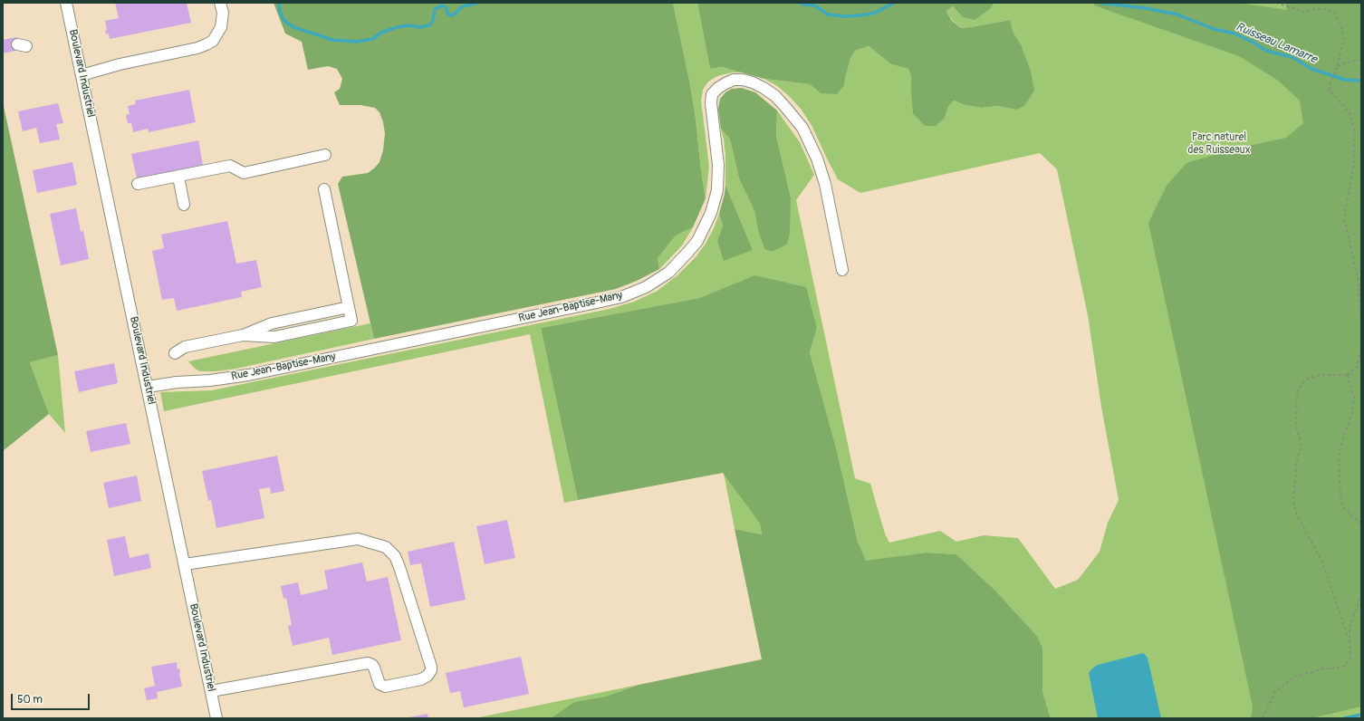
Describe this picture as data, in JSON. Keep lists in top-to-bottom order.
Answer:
{
  "streets": {
    "street": ["Boulevard Industriel", "Rue Jean-Baptise-Many"]
  },
  "crossings": [
    ["Boulevard Industriel", "Rue Jean-Baptise-Many"]
  ],
  "water": ["Ruisseau Lamarre"],
  "parks": ["Parc naturel des Ruisseaux"],
  "scale_bar": "50 m"
}
